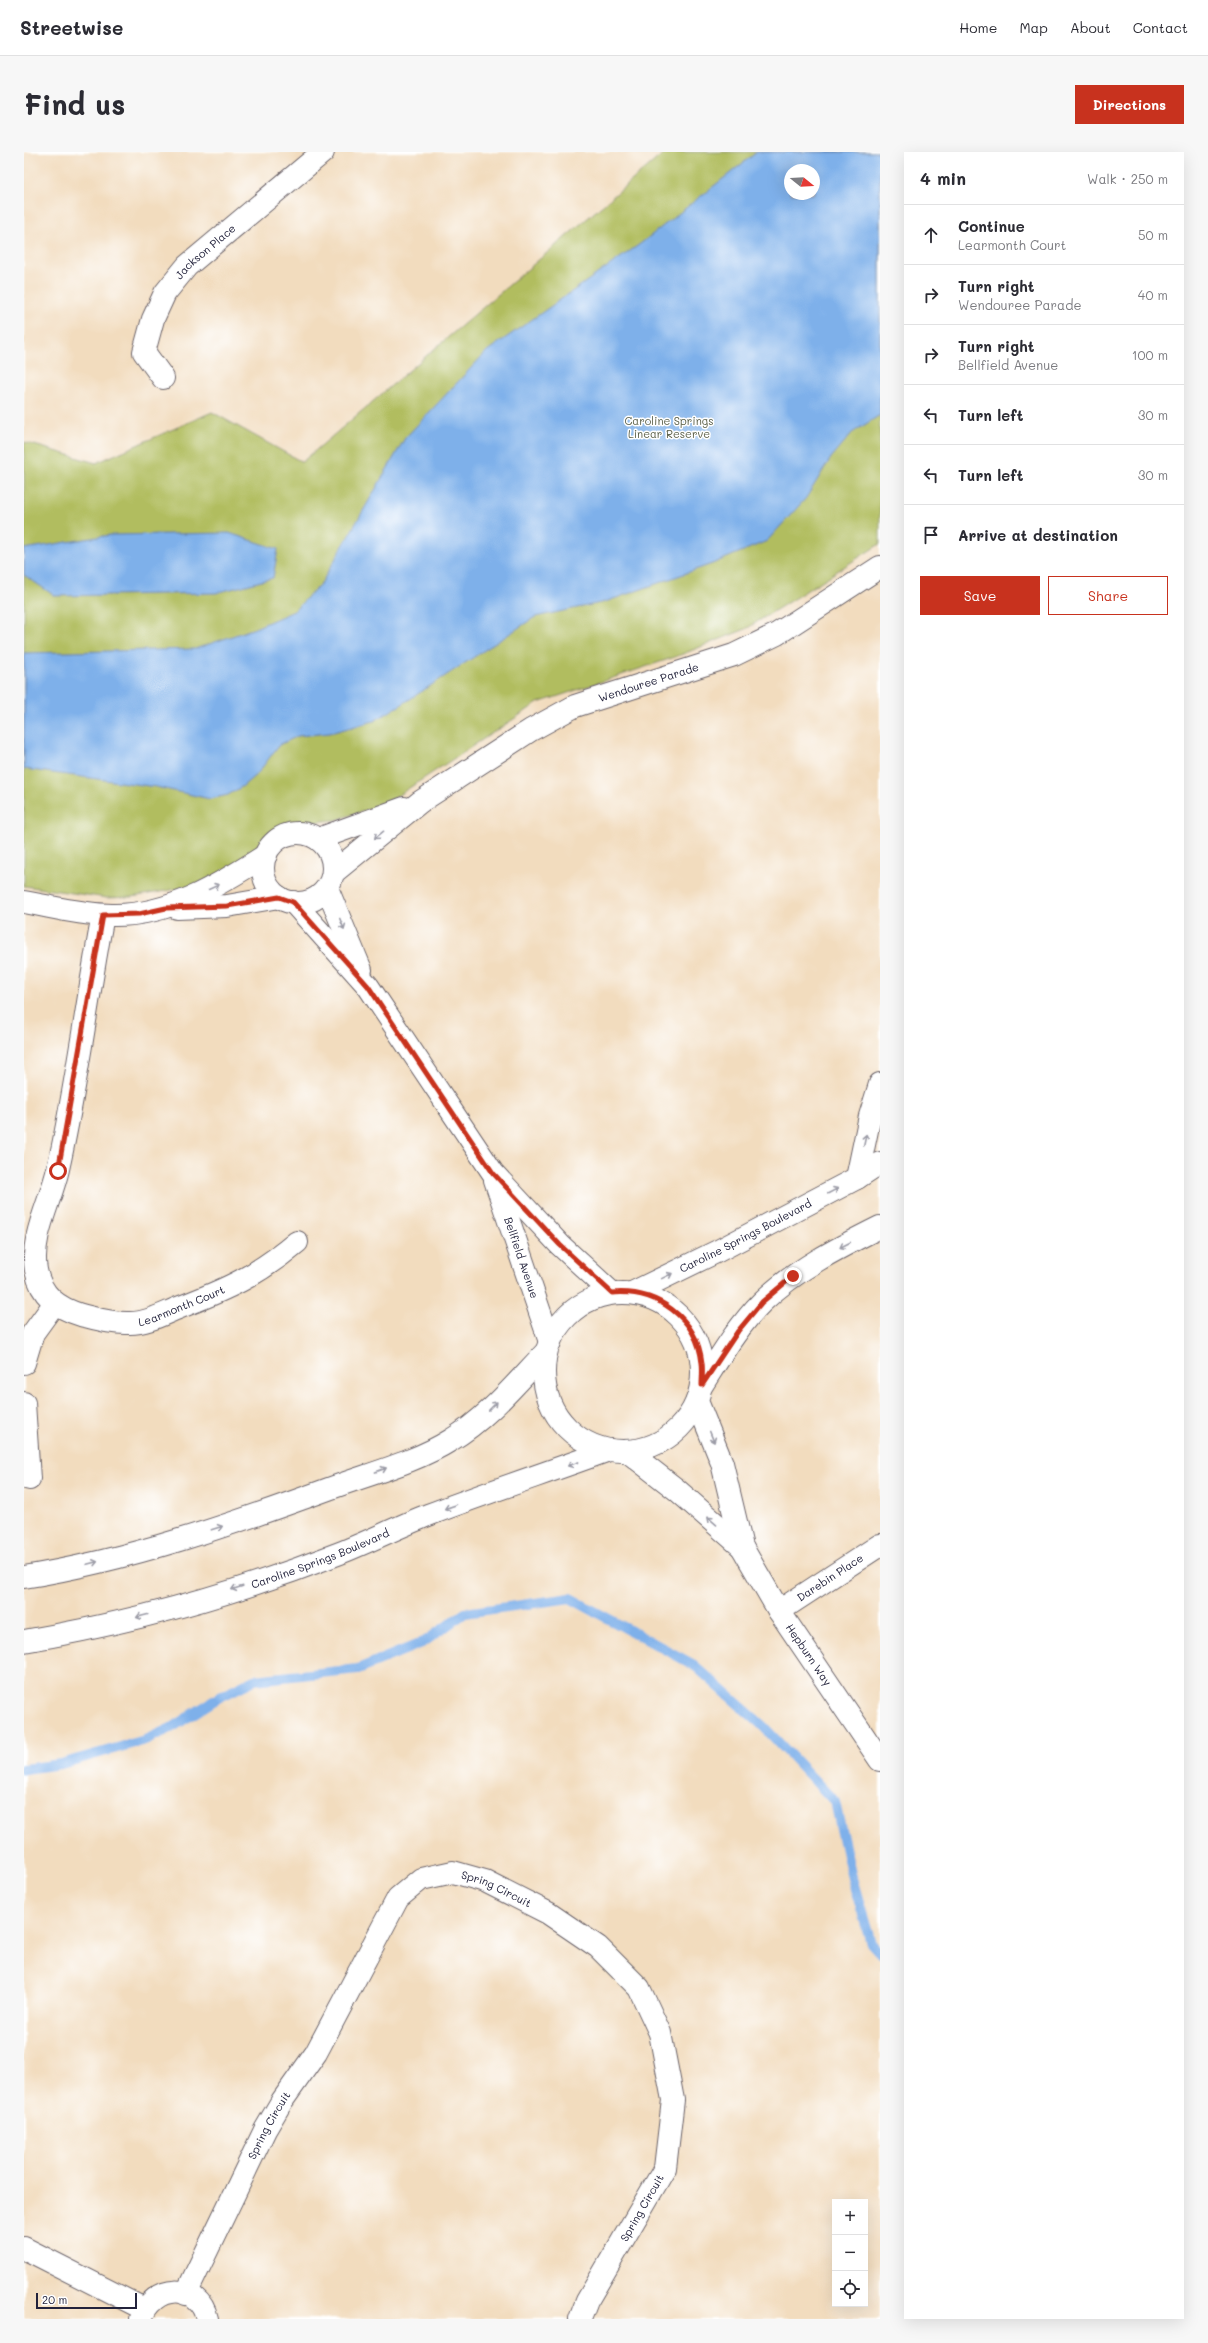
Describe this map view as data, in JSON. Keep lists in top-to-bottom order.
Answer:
{
  "streets": {
    "street": [
      "Jackson Place",
      "Wendouree Parade",
      "Caroline Springs Boulevard",
      "Bellfield Avenue",
      "Learmonth Court",
      "Darebin Place",
      "Hepburn Way",
      "Spring Circuit"
    ]
  },
  "crossings": [
    ["Wendouree Parade", "Bellfield Avenue"],
    ["Caroline Springs Boulevard", "Bellfield Avenue"],
    ["Caroline Springs Boulevard", "Hepburn Way"],
    ["Darebin Place", "Hepburn Way"]
  ],
  "parks": ["Caroline Springs Linear Reserve"],
  "scale_bar": "20 m",
  "north": "right",
  "page": {
    "header": "Streetwise",
    "nav": [
      "Home",
      "Map",
      "About",
      "Contact"
    ],
    "buttons": [
      "Directions",
      ["Save", "Share"]
    ],
    "title": "Find us",
    "heading": ["4 min", "Walk · 250 m"],
    "list": [
      ["Continue", "Learmonth Court", "50 m"],
      ["Turn right", "Wendouree Parade", "40 m"],
      ["Turn right", "Bellfield Avenue", "100 m"],
      ["Turn left", "30 m"],
      ["Turn left", "30 m"],
      "Arrive at destination"
    ],
    "map_buttons": ["+", "−"],
    "scale": "20 m"
  }
}
